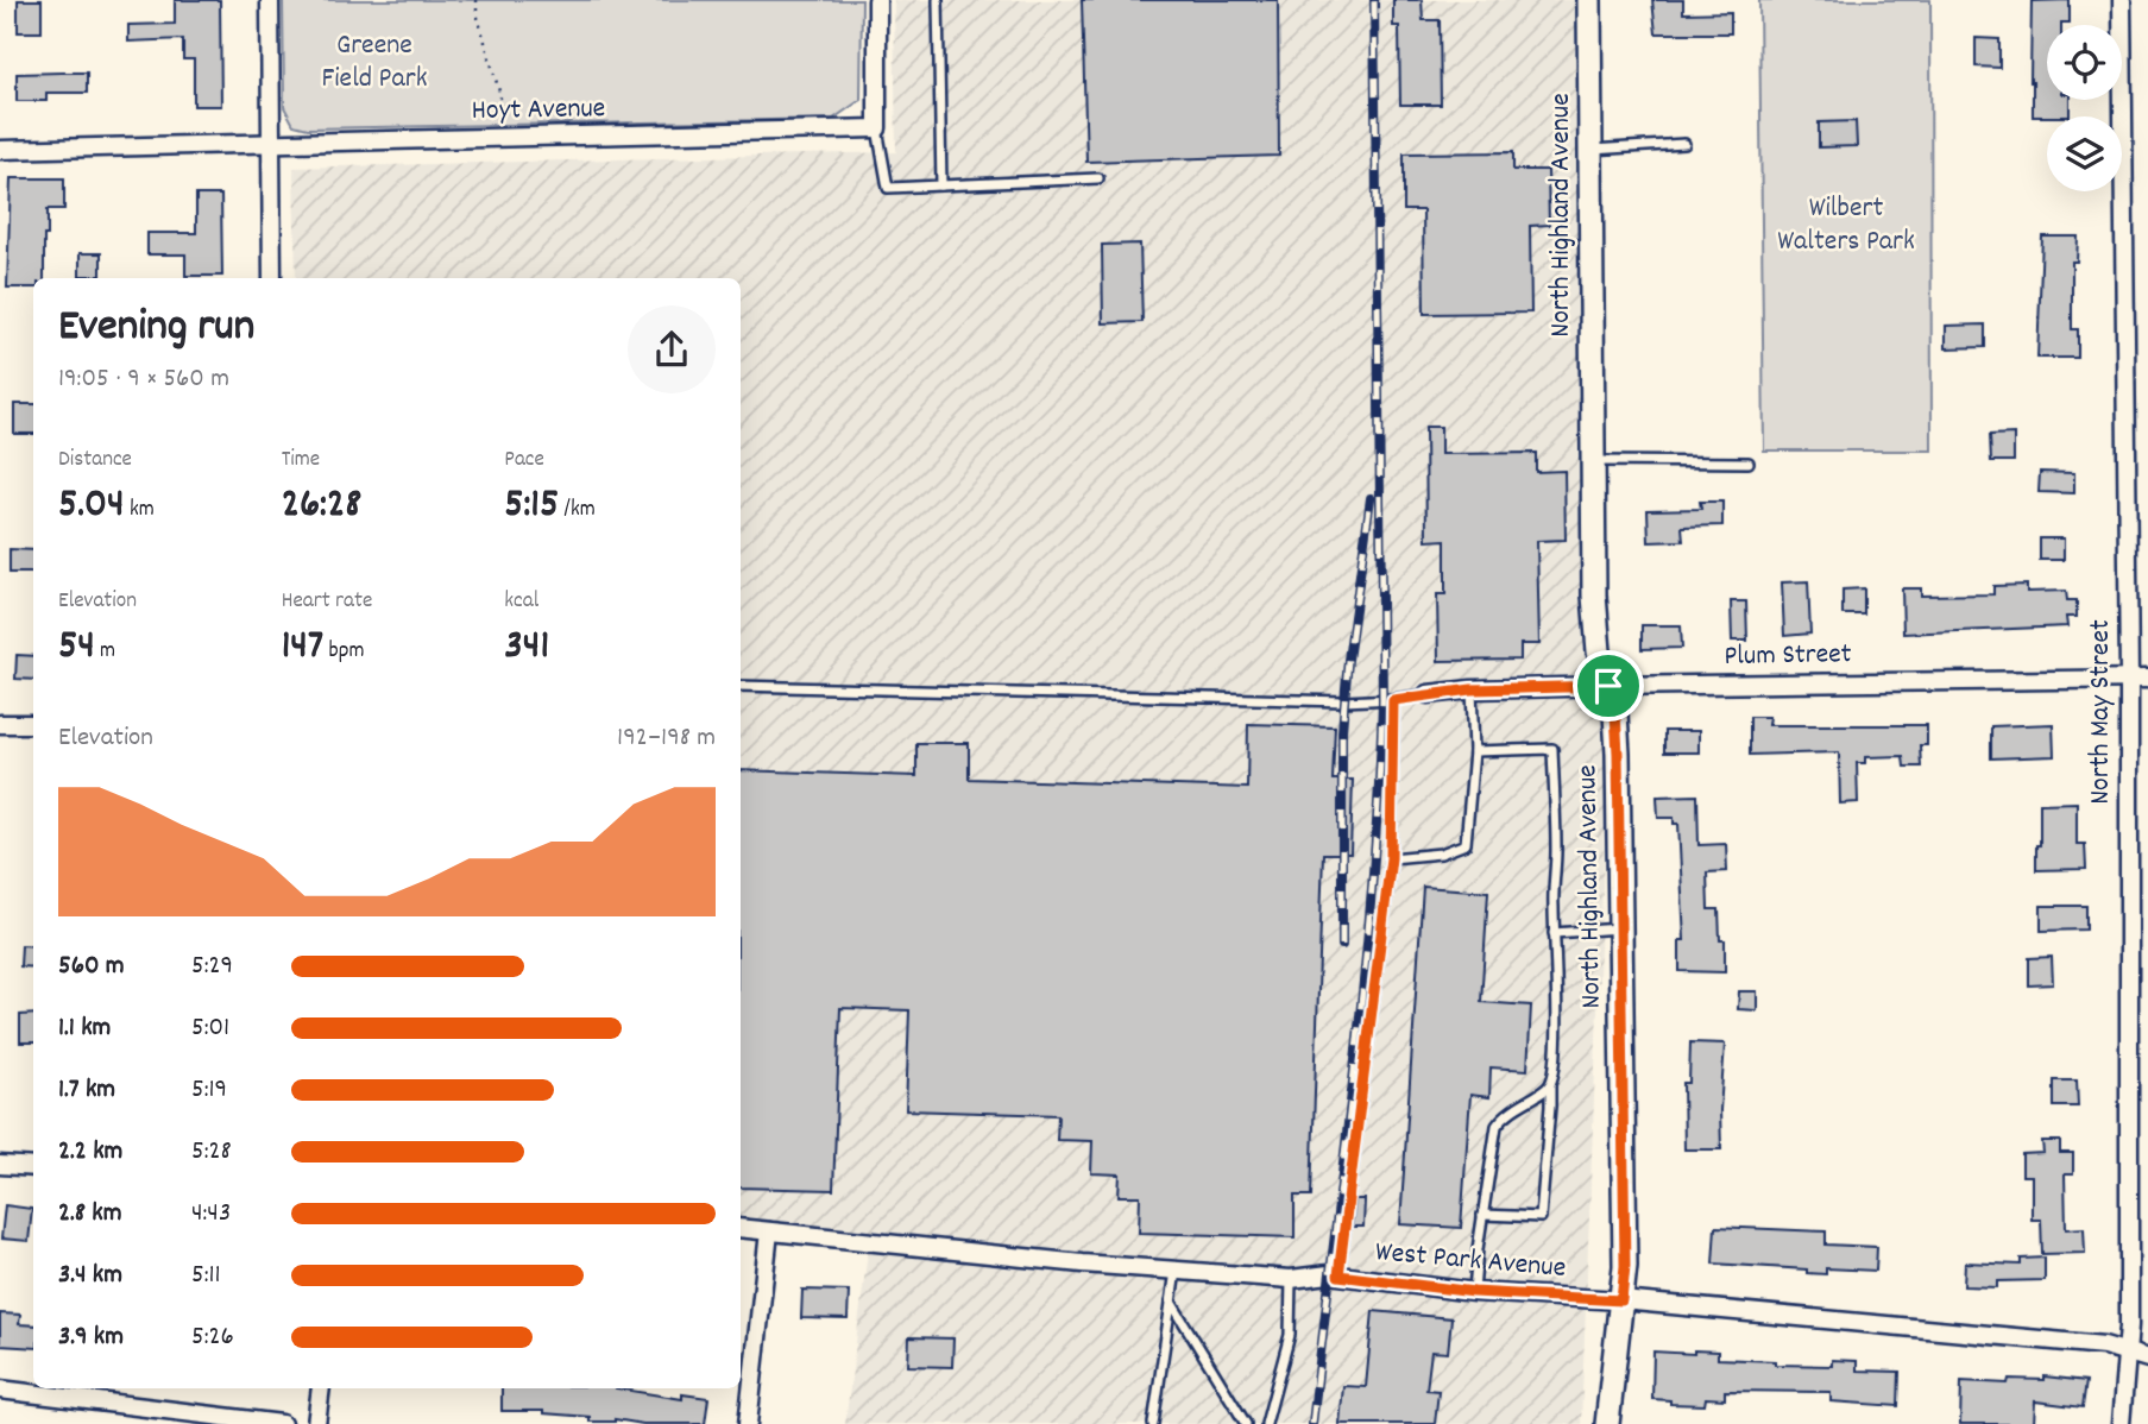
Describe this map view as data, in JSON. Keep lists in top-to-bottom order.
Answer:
{
  "streets": {
    "street": [
      "Hoyt Avenue",
      "North Highland Avenue",
      "Plum Street",
      "North May Street",
      "West Park Avenue"
    ]
  },
  "crossings": [
    ["North Highland Avenue", "Plum Street"],
    ["North Highland Avenue", "West Park Avenue"],
    ["Plum Street", "North May Street"],
    ["North May Street", "West Park Avenue"]
  ],
  "parks": ["Greene Field Park", "Wilbert Walters Park"],
  "page": {
    "heading": ["Evening run", "19:05 · 9 × 560 m"],
    "stats": [
      ["Distance", "5.04 km"],
      ["Time", "26:28"],
      ["Pace", "5:15 /km"],
      ["Elevation", "54 m"],
      ["Heart rate", "147 bpm"],
      ["kcal", "341"]
    ],
    "chart": ["Elevation", "192–198 m"],
    "list": [
      {
        "name": "560 m",
        "note": "5:29"
      },
      {
        "name": "1.1 km",
        "note": "5:01"
      },
      {
        "name": "1.7 km",
        "note": "5:19"
      },
      {
        "name": "2.2 km",
        "note": "5:28"
      },
      {
        "name": "2.8 km",
        "note": "4:43"
      },
      {
        "name": "3.4 km",
        "note": "5:11"
      },
      {
        "name": "3.9 km",
        "note": "5:26"
      }
    ]
  }
}
